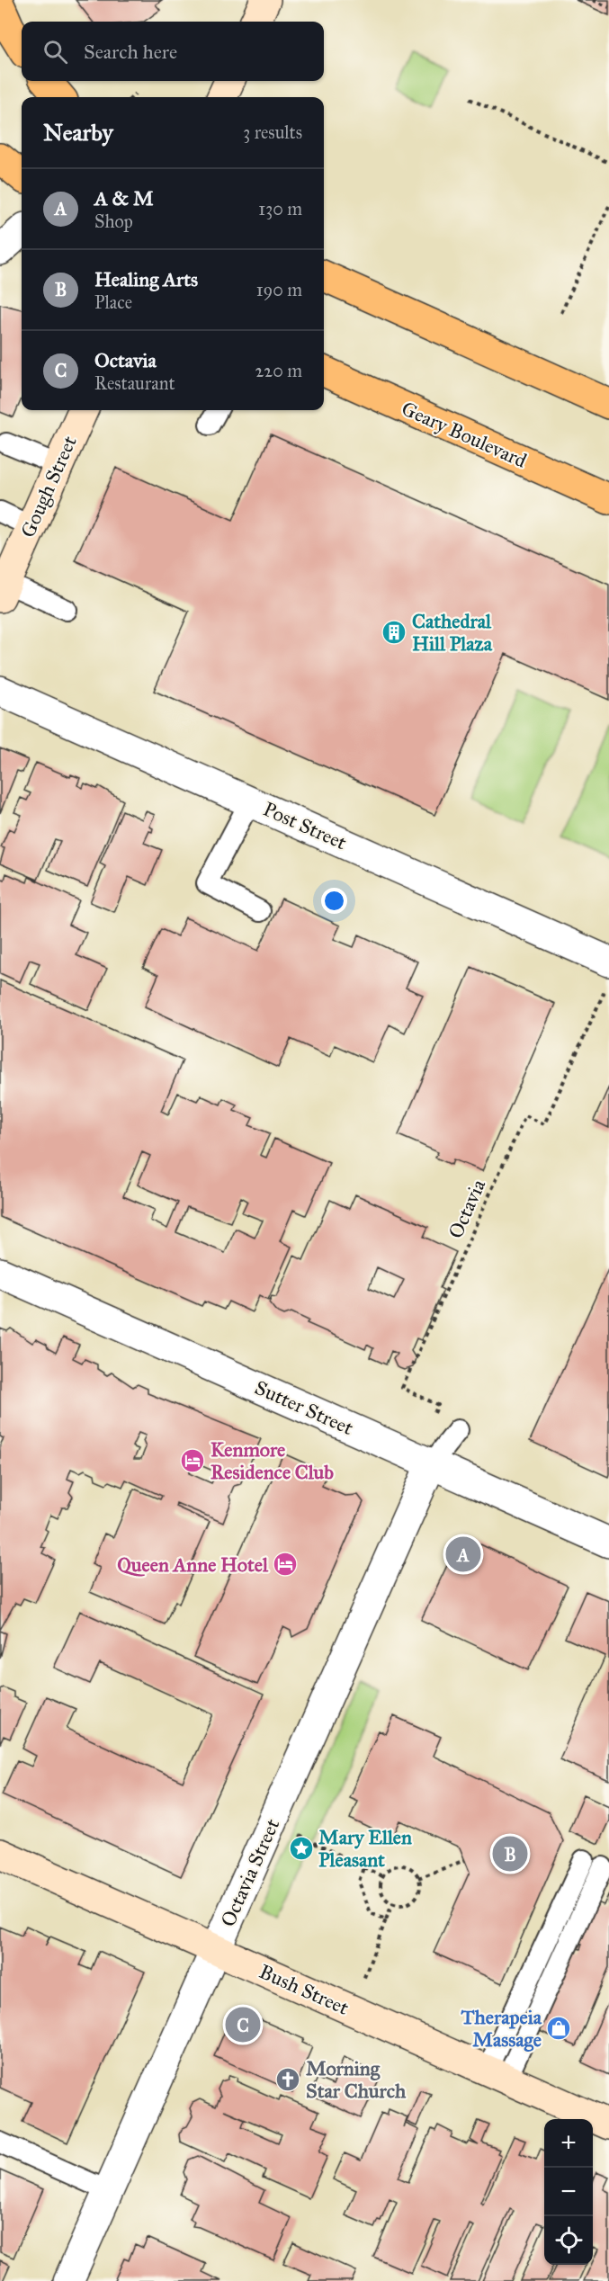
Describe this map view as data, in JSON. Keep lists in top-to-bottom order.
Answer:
{
  "streets": {
    "main road": ["Geary Boulevard", "Gough Street", "Bush Street"],
    "street": ["Post Street", "Sutter Street", "Octavia Street"],
    "path": ["Octavia"]
  },
  "crossings": [
    ["Octavia", "Sutter Street"],
    ["Octavia", "Octavia Street"],
    ["Sutter Street", "Octavia Street"],
    ["Octavia Street", "Bush Street"]
  ],
  "places": {
    "building": ["Cathedral Hill Plaza"],
    "hotel": ["Kenmore Residence Club", "Queen Anne Hotel"],
    "place": ["Mary Ellen Pleasant"],
    "shop": ["Therapeia Massage"],
    "church": ["Morning Star Church"]
  },
  "page": {
    "search": "Search here",
    "heading": ["Nearby", "3 results"],
    "list": [
      {
        "mark": "A",
        "name": "A & M",
        "note": "Shop",
        "value": "130 m"
      },
      {
        "mark": "B",
        "name": "Healing Arts",
        "note": "Place",
        "value": "190 m"
      },
      {
        "mark": "C",
        "name": "Octavia",
        "note": "Restaurant",
        "value": "220 m"
      }
    ],
    "pins": ["A", "B", "C"],
    "map_buttons": ["+", "−"]
  }
}
